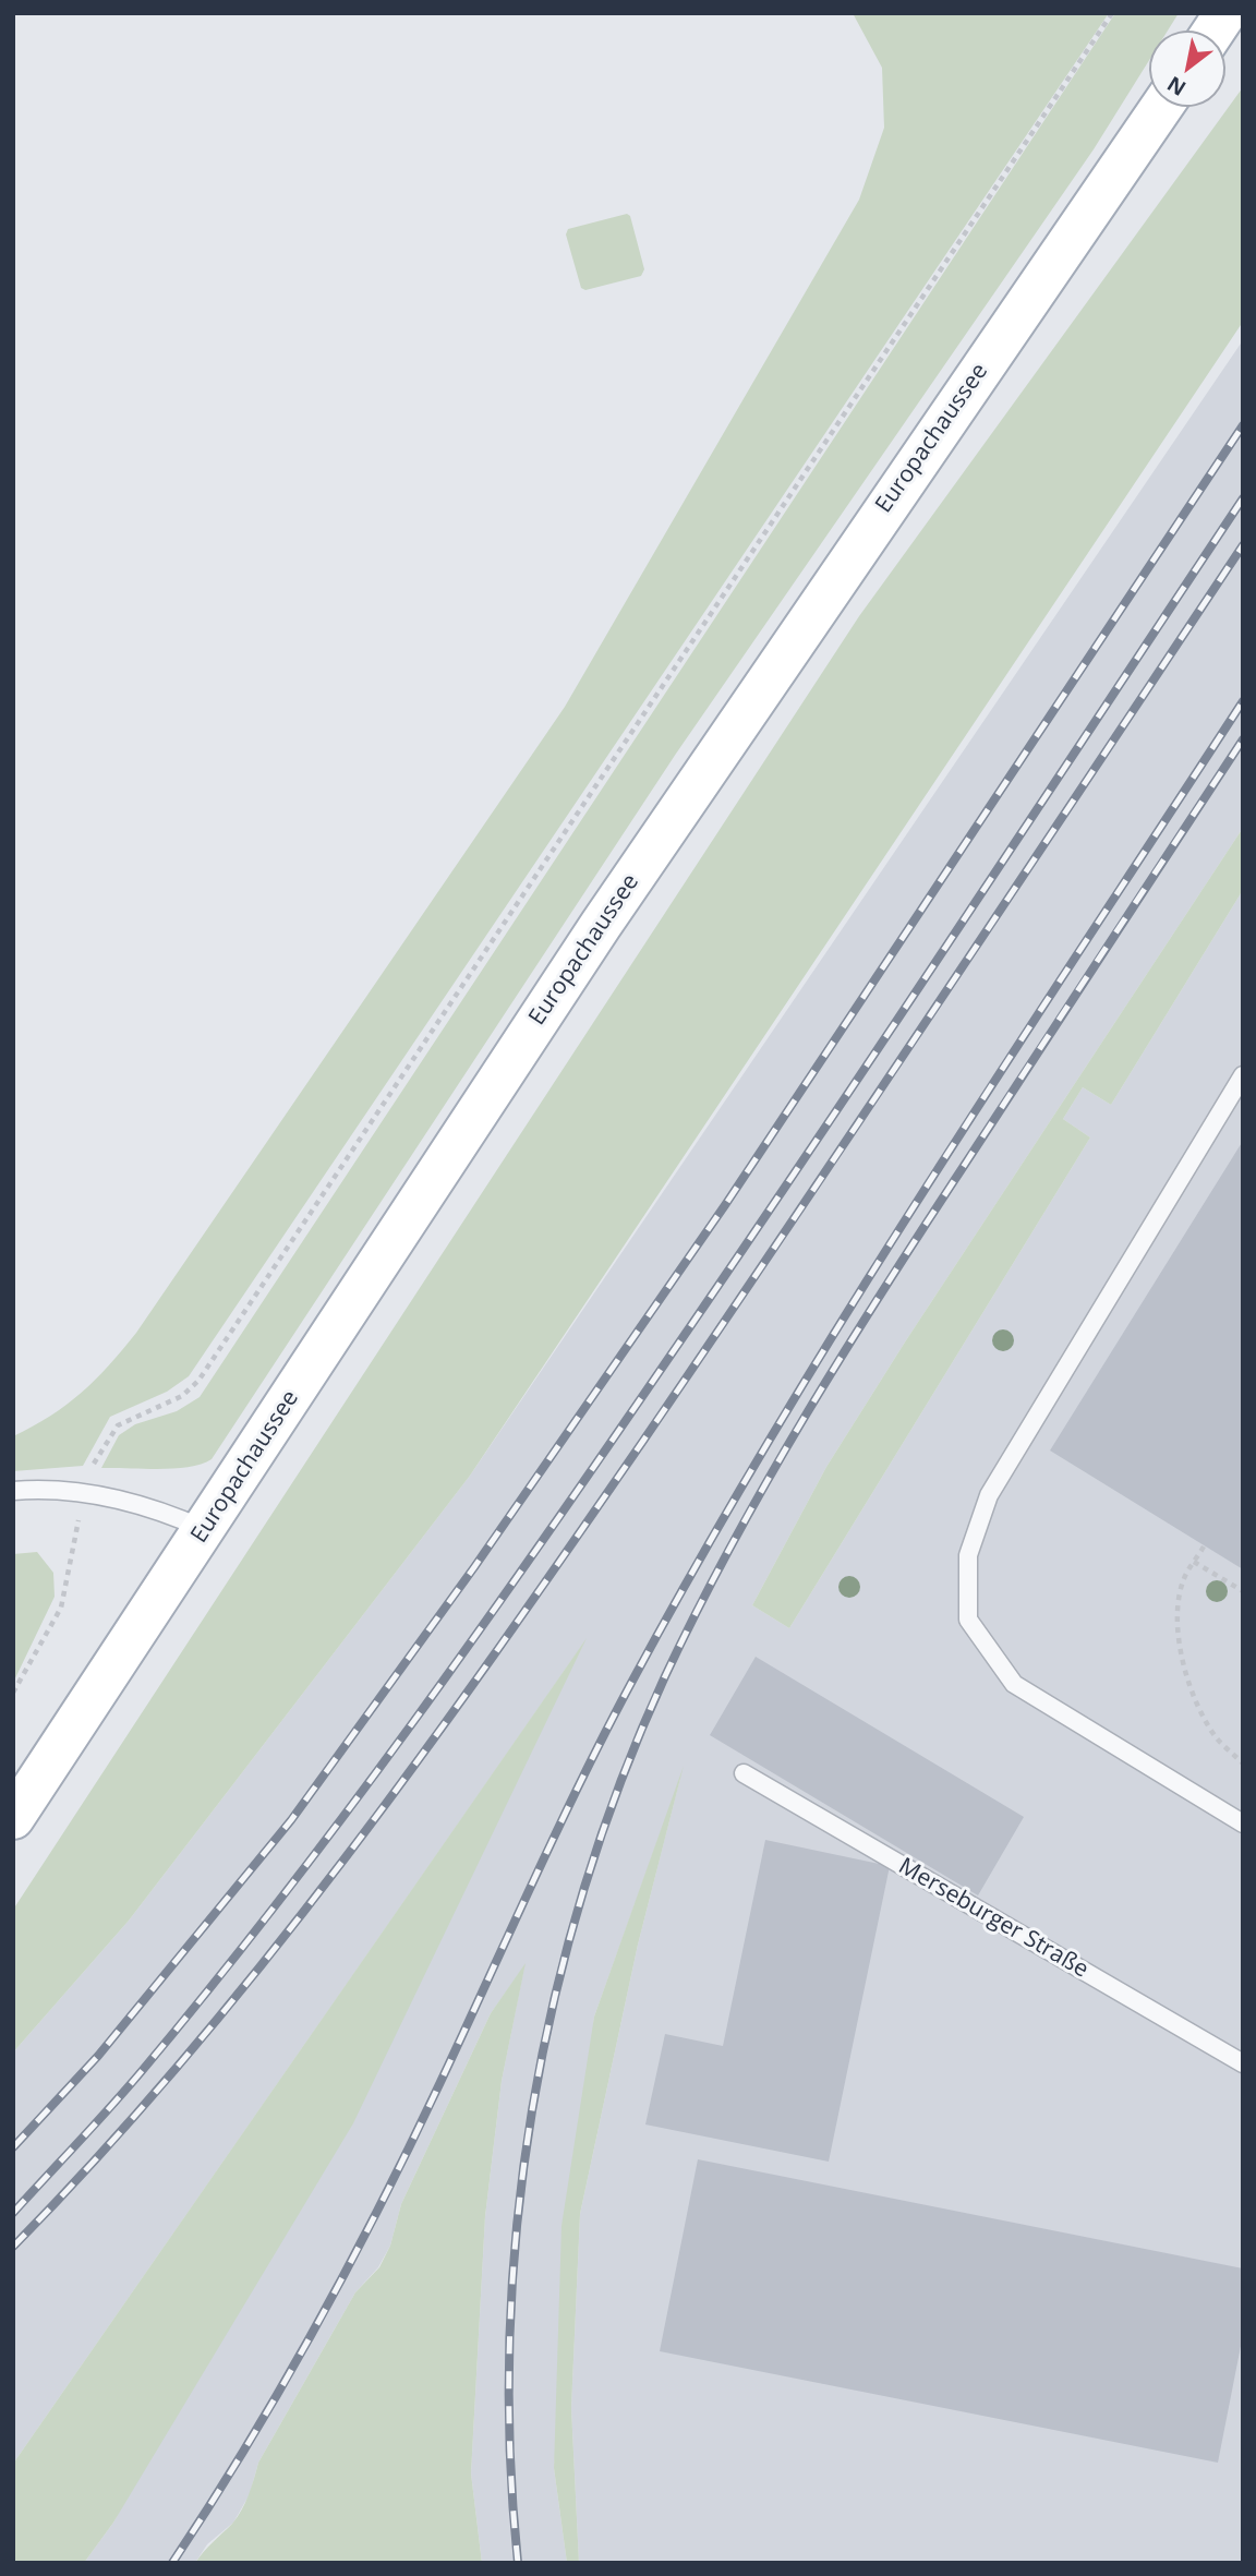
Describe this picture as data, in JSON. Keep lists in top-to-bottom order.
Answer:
{
  "streets": {
    "main road": ["Europachaussee"],
    "lane": ["Merseburger Straße"]
  },
  "north": "bottom left"
}
